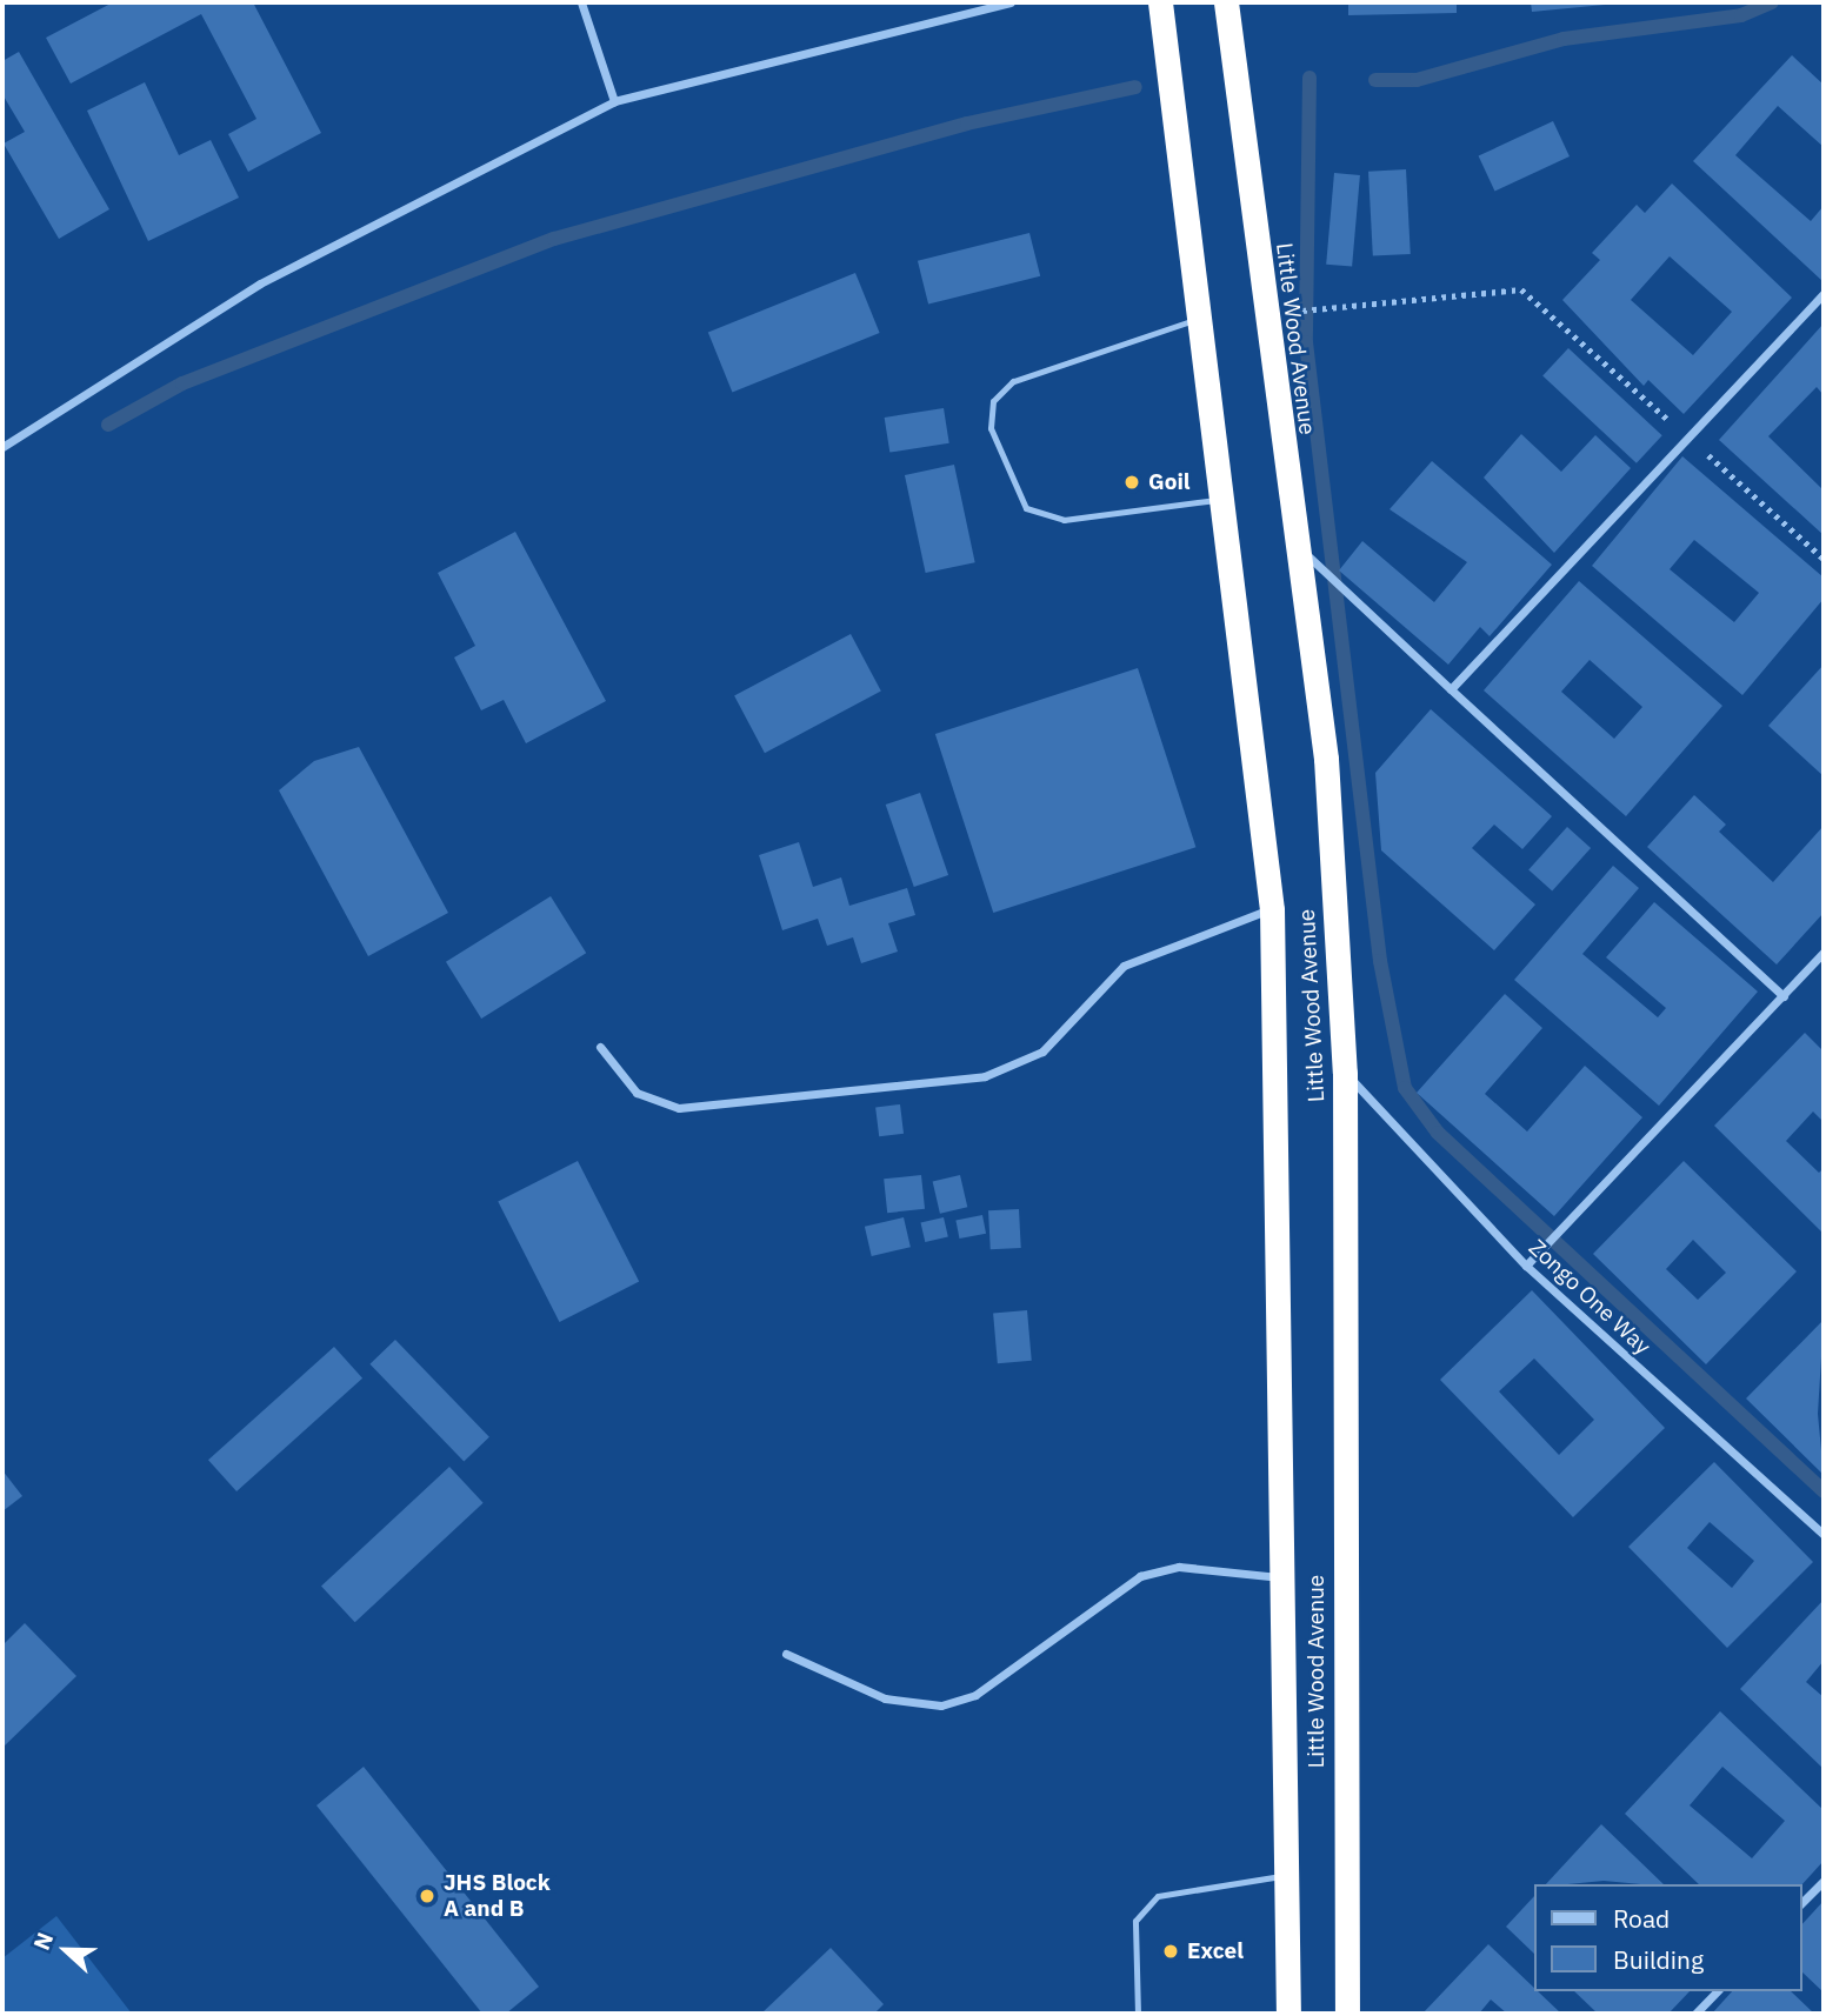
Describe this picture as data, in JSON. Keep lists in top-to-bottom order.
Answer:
{
  "streets": {
    "highway": ["Little Wood Avenue"],
    "street": ["Zongo One Way"]
  },
  "crossings": [
    ["Little Wood Avenue", "Zongo One Way"]
  ],
  "places": ["Goil", "JHS Block A and B", "Excel"],
  "legend": ["Road", "Building"],
  "north": "left"
}
